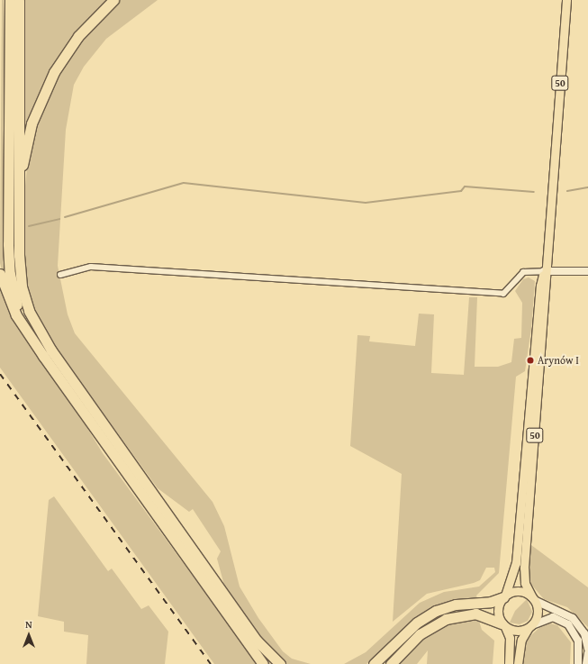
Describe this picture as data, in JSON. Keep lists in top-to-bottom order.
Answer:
{
  "streets": {
    "main road": ["50"]
  },
  "places": ["Arynów I"],
  "north": "top"
}
